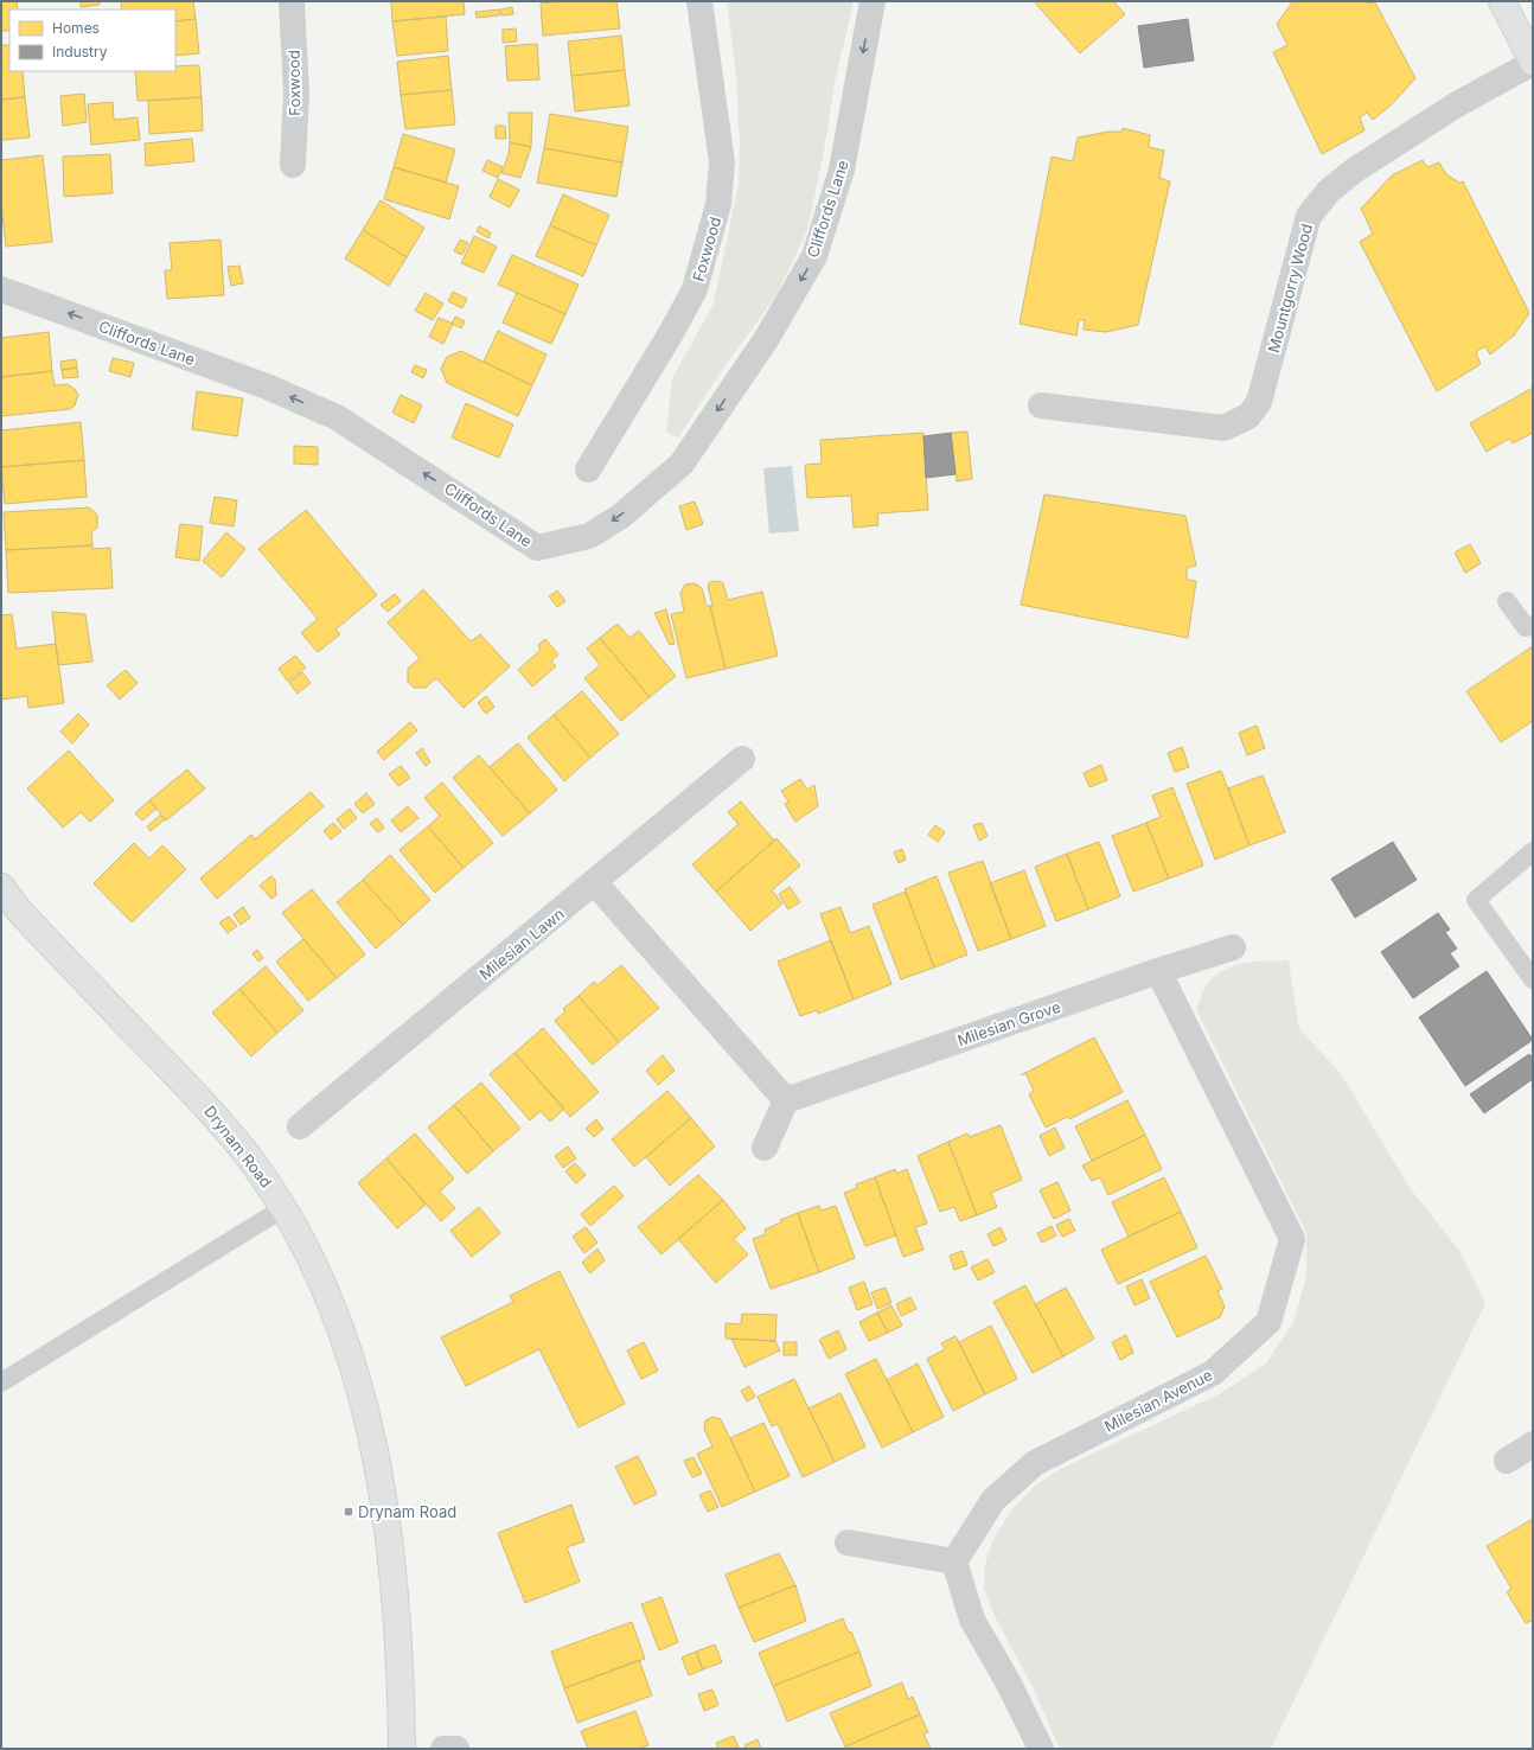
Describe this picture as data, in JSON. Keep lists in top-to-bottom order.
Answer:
{
  "streets": {
    "street": [
      "Foxwood",
      "Cliffords Lane",
      "Mountgorry Wood",
      "Milesian Lawn",
      "Milesian Grove",
      "Drynam Road",
      "Milesian Avenue"
    ]
  },
  "crossings": [
    ["Milesian Grove", "Milesian Avenue"]
  ],
  "places": {
    "transit": ["Drynam Road"]
  },
  "legend": ["Homes", "Industry"]
}
